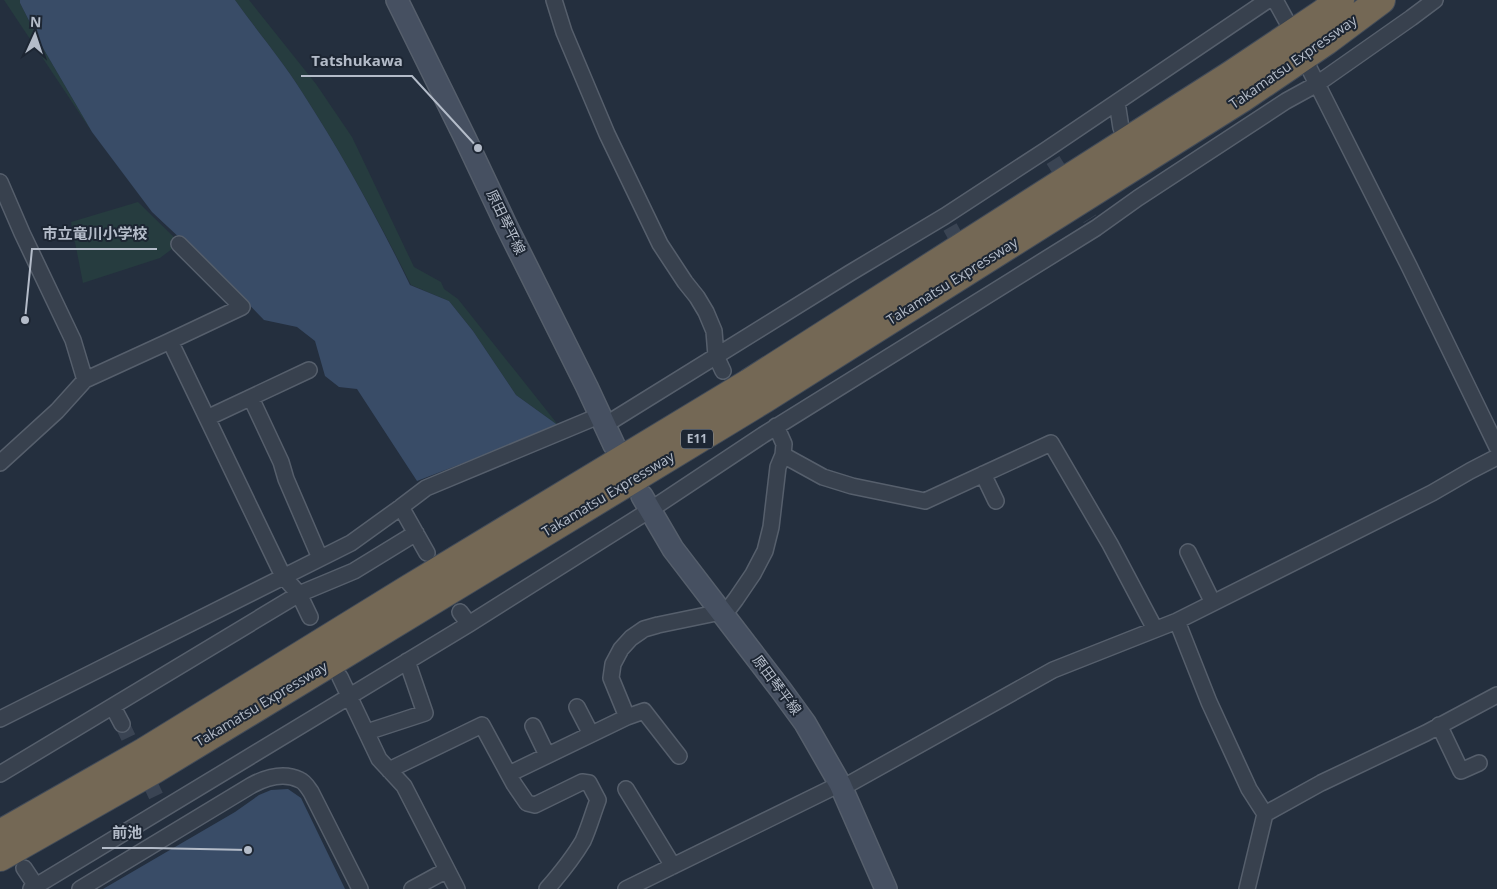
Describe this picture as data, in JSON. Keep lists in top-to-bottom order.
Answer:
{
  "streets": {
    "highway": ["Takamatsu Expressway", "E11"],
    "main road": ["原田琴平線"]
  },
  "places": ["Tatshukawa", "市立竜川小学校", "前池"],
  "north": "top"
}
